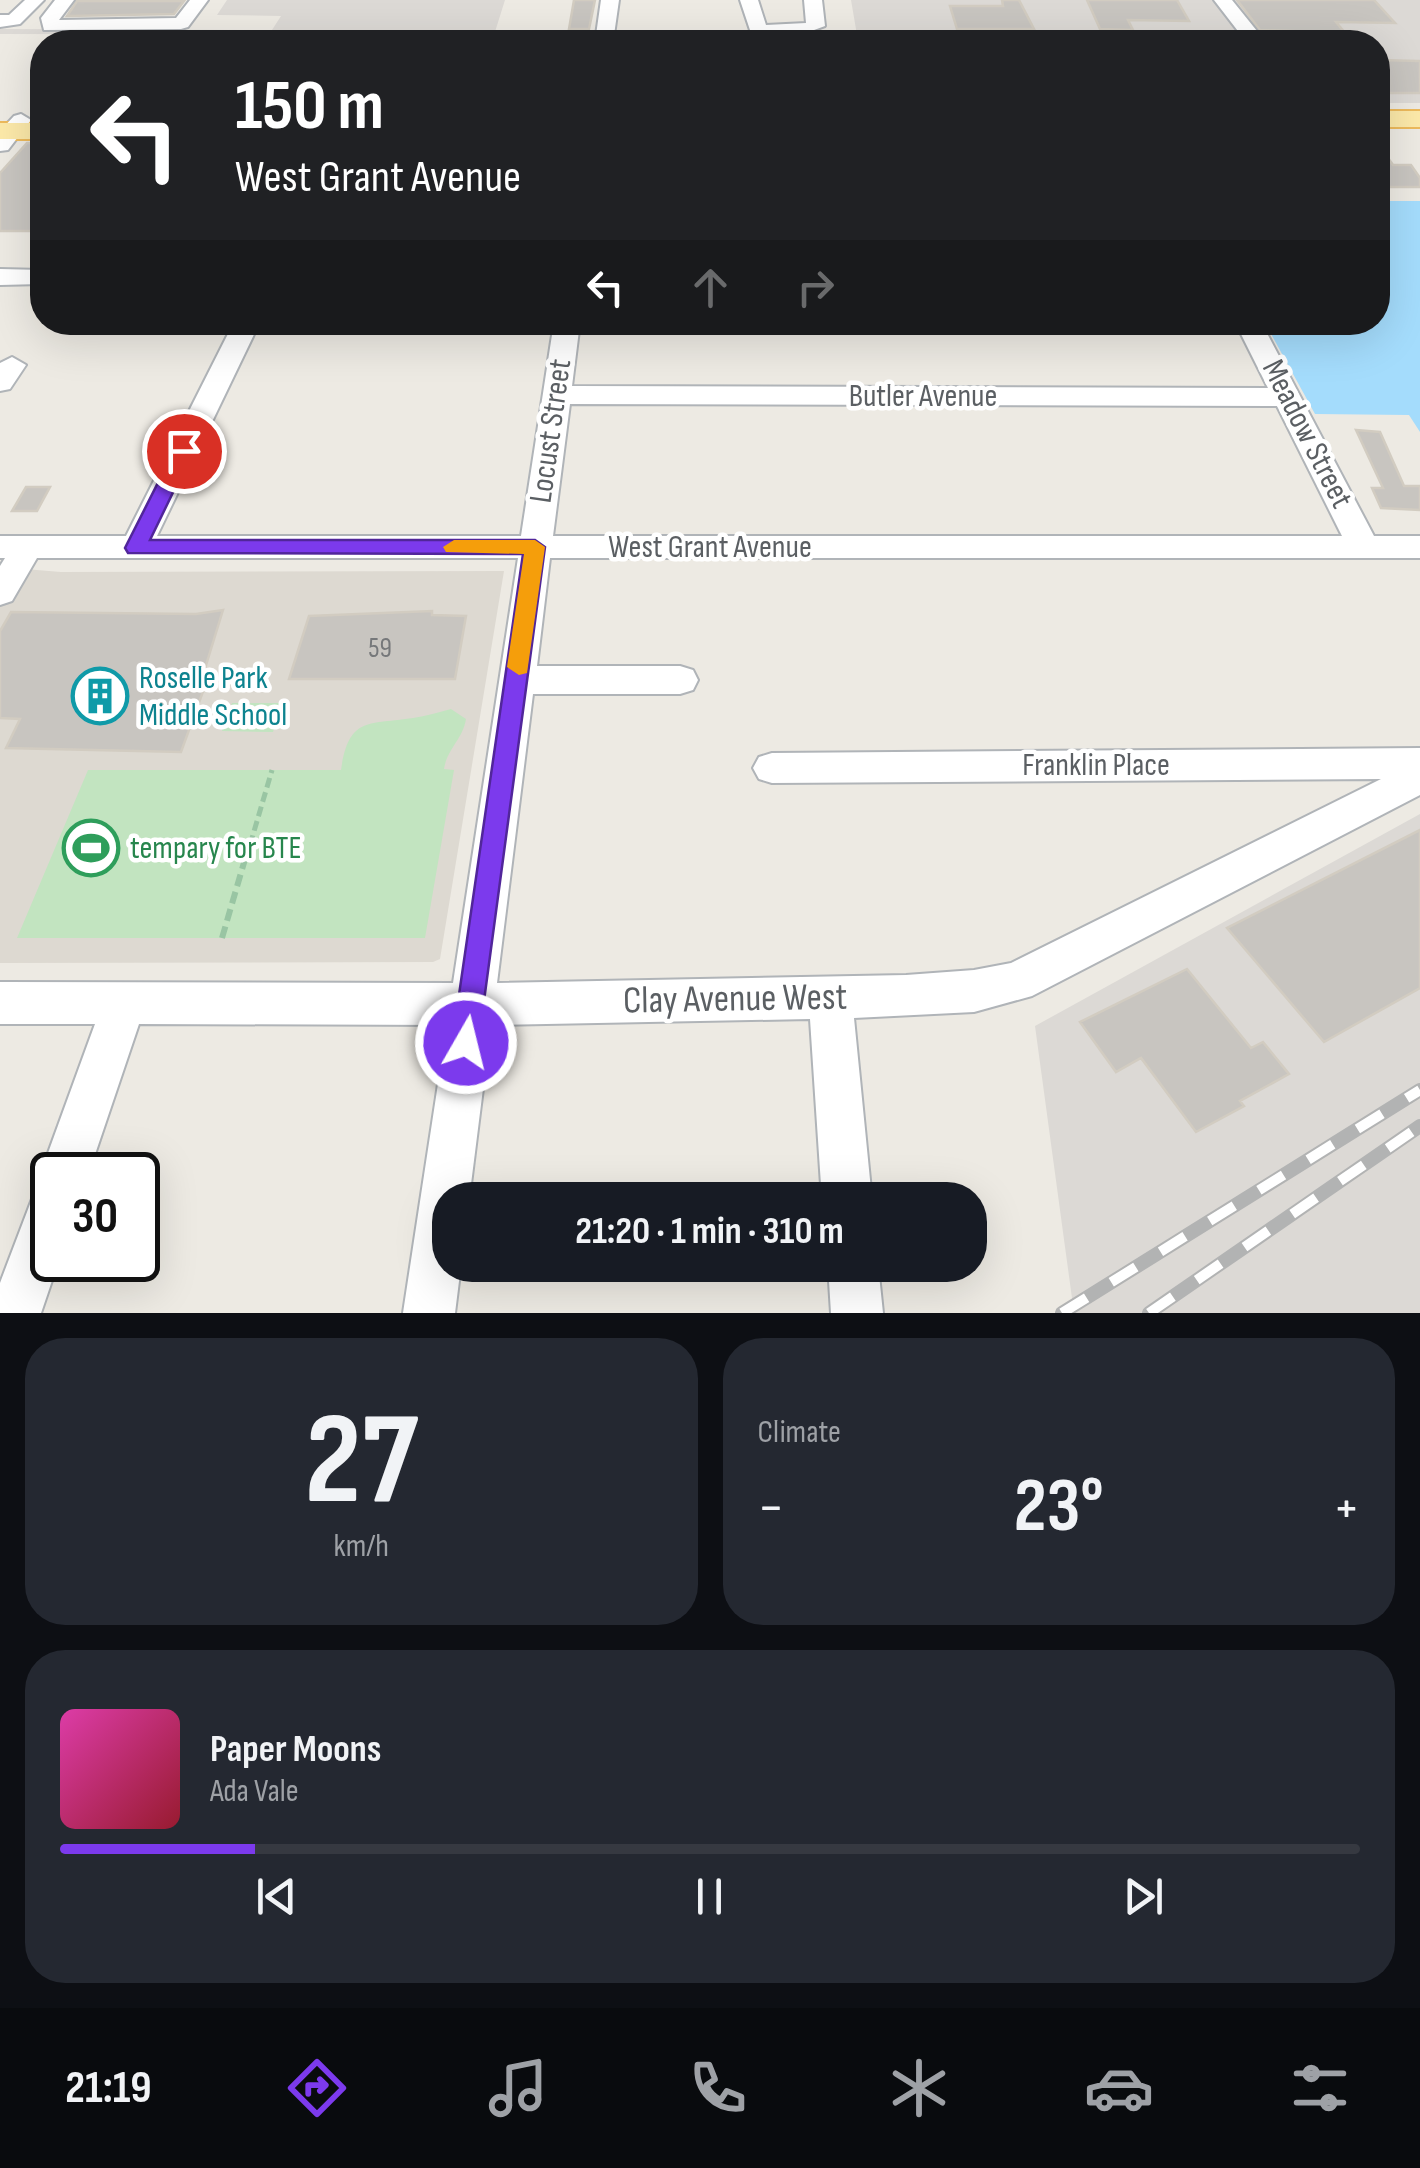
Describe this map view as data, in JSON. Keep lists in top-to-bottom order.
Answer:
{
  "streets": {
    "street": [
      "Butler Avenue",
      "Locust Street",
      "Meadow Street",
      "West Grant Avenue",
      "Franklin Place",
      "Clay Avenue West"
    ]
  },
  "crossings": [
    ["Butler Avenue", "Locust Street"],
    ["Butler Avenue", "Meadow Street"],
    ["Locust Street", "West Grant Avenue"],
    ["Locust Street", "Clay Avenue West"],
    ["Meadow Street", "West Grant Avenue"]
  ],
  "places": {
    "building": ["Roselle Park Middle School"],
    "sports": ["tempary for BTE"]
  },
  "house_numbers": ["59"],
  "page": {
    "turn": ["150 m", "West Grant Avenue"],
    "limit": "30",
    "trip": "21:20 · 1 min · 310 m",
    "tile": [
      ["27", "km/h"],
      "Climate"
    ],
    "heat": ["−", "23°", "+"],
    "song": ["Paper Moons", "Ada Vale"],
    "tabs": "21:19"
  }
}
